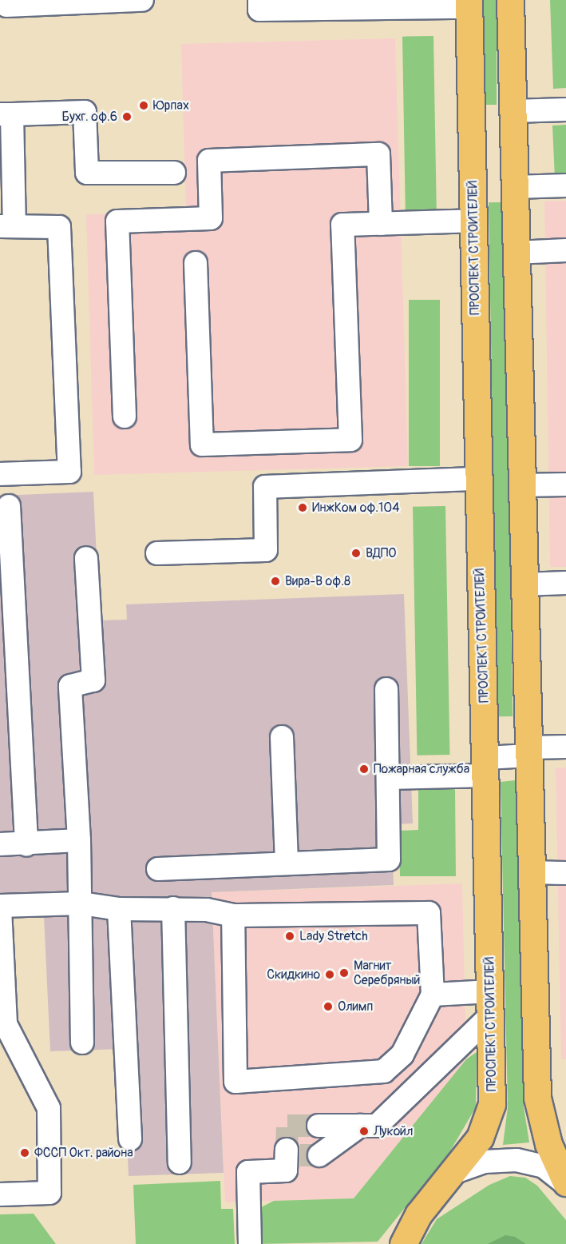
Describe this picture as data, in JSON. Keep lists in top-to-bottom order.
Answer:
{
  "streets": {
    "main road": ["ПРОСПЕКТ СТРОИТЕЛЕЙ"]
  },
  "places": [
    "Юрпах",
    "Бухг. оф.6",
    "ИнжКом оф.104",
    "ВДПО",
    "Вира-В оф.8",
    "Пожарная служба",
    "Lady Stretch",
    "Магнит Серебряный",
    "Скидкино",
    "Олимп",
    "Лукойл",
    "ФССП Окт. района"
  ]
}
